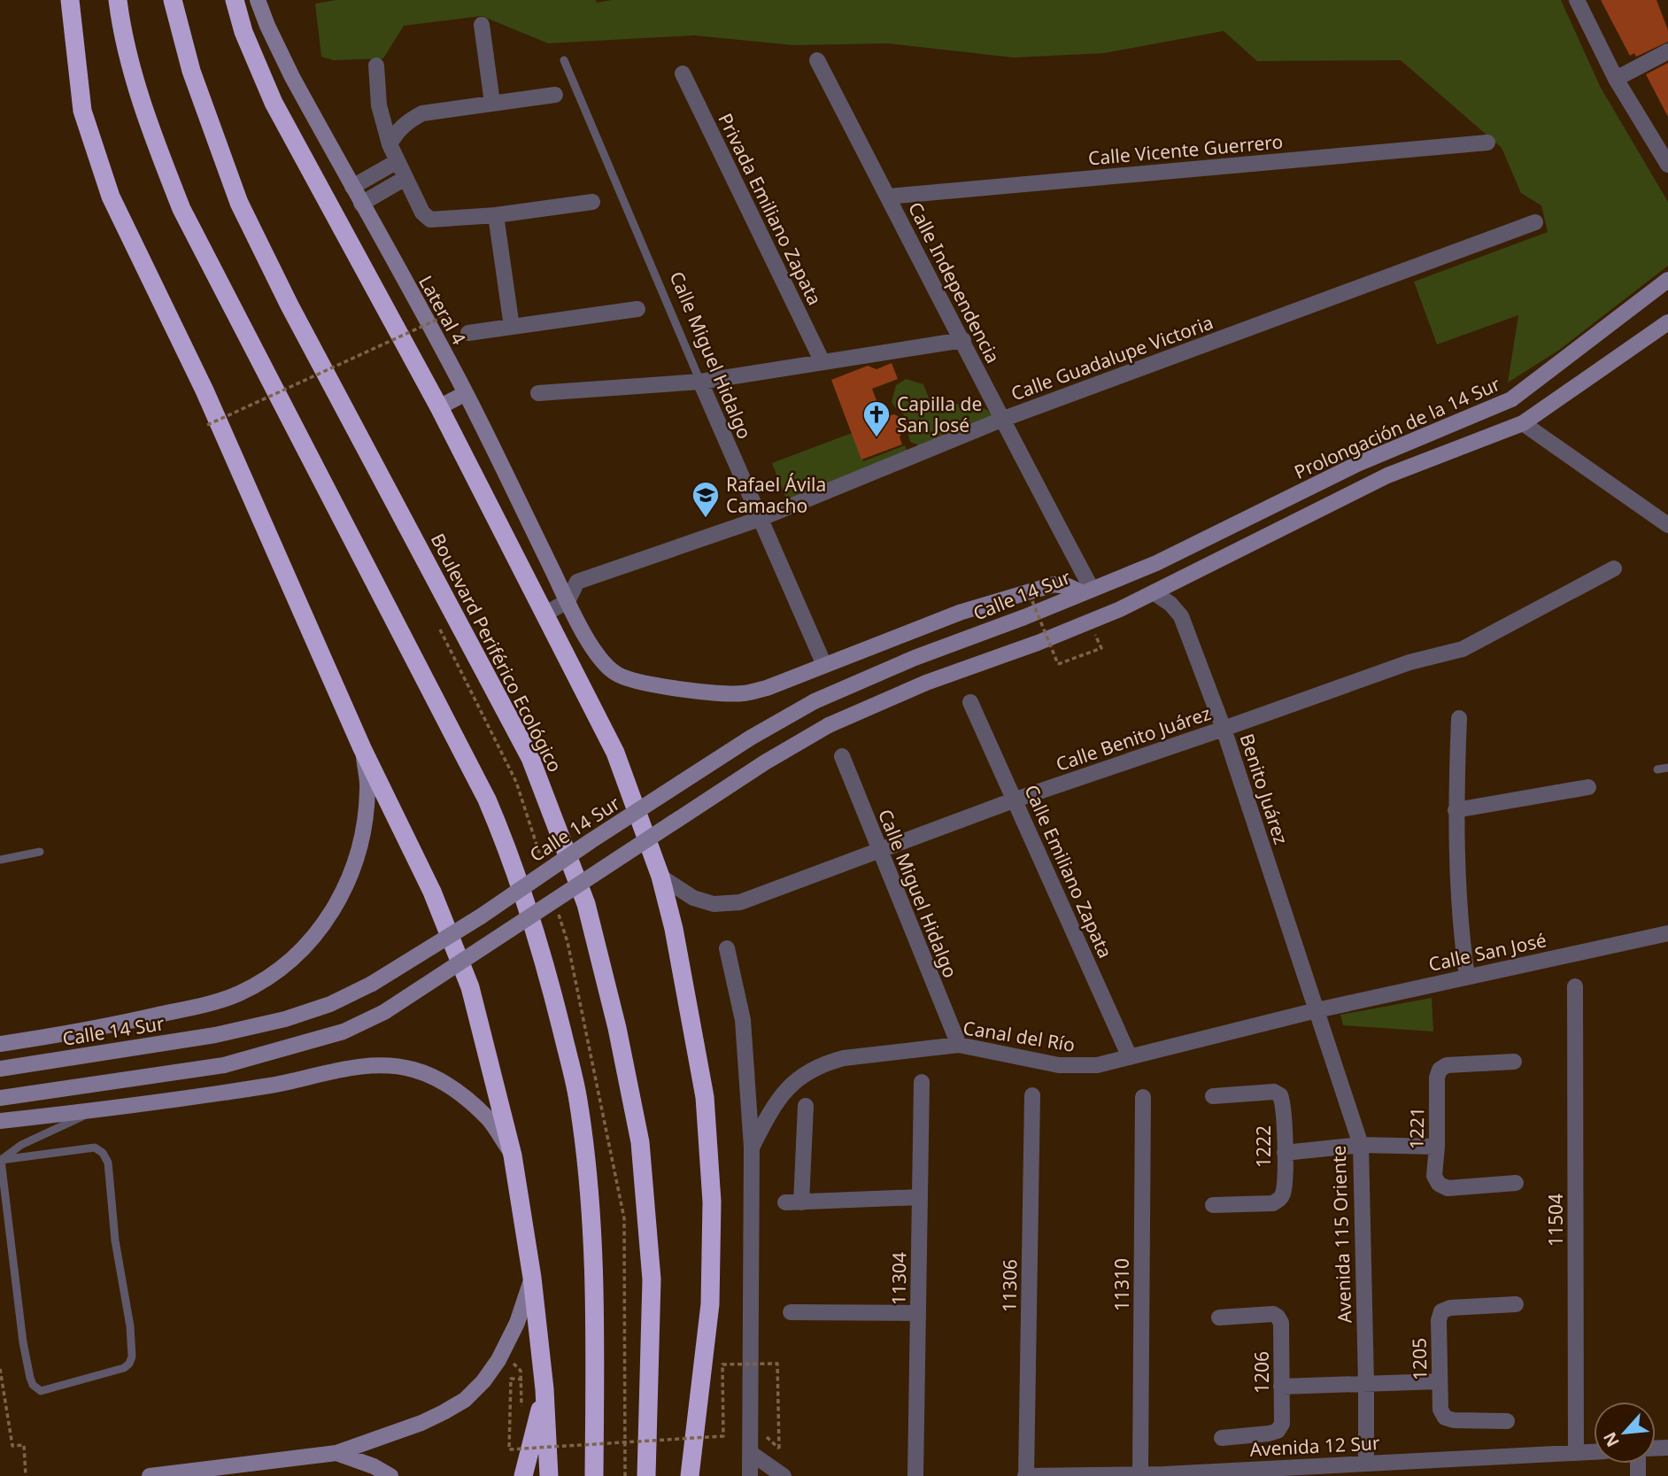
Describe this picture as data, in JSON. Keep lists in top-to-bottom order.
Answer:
{
  "streets": {
    "highway": ["Boulevard Periférico Ecológico"],
    "main road": ["Lateral 4", "Prolongación de la 14 Sur", "Calle 14 Sur"],
    "street": [
      "Calle Vicente Guerrero",
      "Privada Emiliano Zapata",
      "Calle Independencia",
      "Calle Miguel Hidalgo",
      "Calle Guadalupe Victoria",
      "Calle Benito Juárez",
      "Benito Juárez",
      "Calle Emiliano Zapata",
      "Calle San José",
      "Canal del Río",
      "1221",
      "1222",
      "11504",
      "Avenida 115 Oriente",
      "11304",
      "11310",
      "11306",
      "1205",
      "1206",
      "Avenida 12 Sur"
    ]
  },
  "crossings": [
    ["Calle Vicente Guerrero", "Calle Independencia"],
    ["Calle Independencia", "Lateral 4"],
    ["Calle Independencia", "Calle Guadalupe Victoria"],
    ["Calle Independencia", "Calle 14 Sur"],
    ["Lateral 4", "Calle Miguel Hidalgo"],
    ["Lateral 4", "Calle Guadalupe Victoria"],
    ["Lateral 4", "Calle 14 Sur"],
    ["Calle Miguel Hidalgo", "Calle Guadalupe Victoria"],
    ["Calle Miguel Hidalgo", "Calle Benito Juárez"],
    ["Calle Miguel Hidalgo", "Canal del Río"],
    ["Prolongación de la 14 Sur", "Calle 14 Sur"],
    ["Calle Benito Juárez", "Benito Juárez"],
    ["Calle Benito Juárez", "Calle Emiliano Zapata"],
    ["Benito Juárez", "Calle San José"],
    ["Benito Juárez", "Canal del Río"],
    ["Benito Juárez", "Avenida 115 Oriente"],
    ["Calle Emiliano Zapata", "Canal del Río"],
    ["Calle San José", "Canal del Río"],
    ["Calle San José", "Avenida 115 Oriente"],
    ["Canal del Río", "Avenida 115 Oriente"],
    ["11504", "Avenida 12 Sur"],
    ["Avenida 115 Oriente", "Avenida 12 Sur"],
    ["11310", "Avenida 12 Sur"],
    ["11306", "Avenida 12 Sur"]
  ],
  "places": {
    "church": ["Capilla de San José"],
    "school or university": ["Rafael Ávila Camacho"]
  },
  "north": "bottom left"
}
